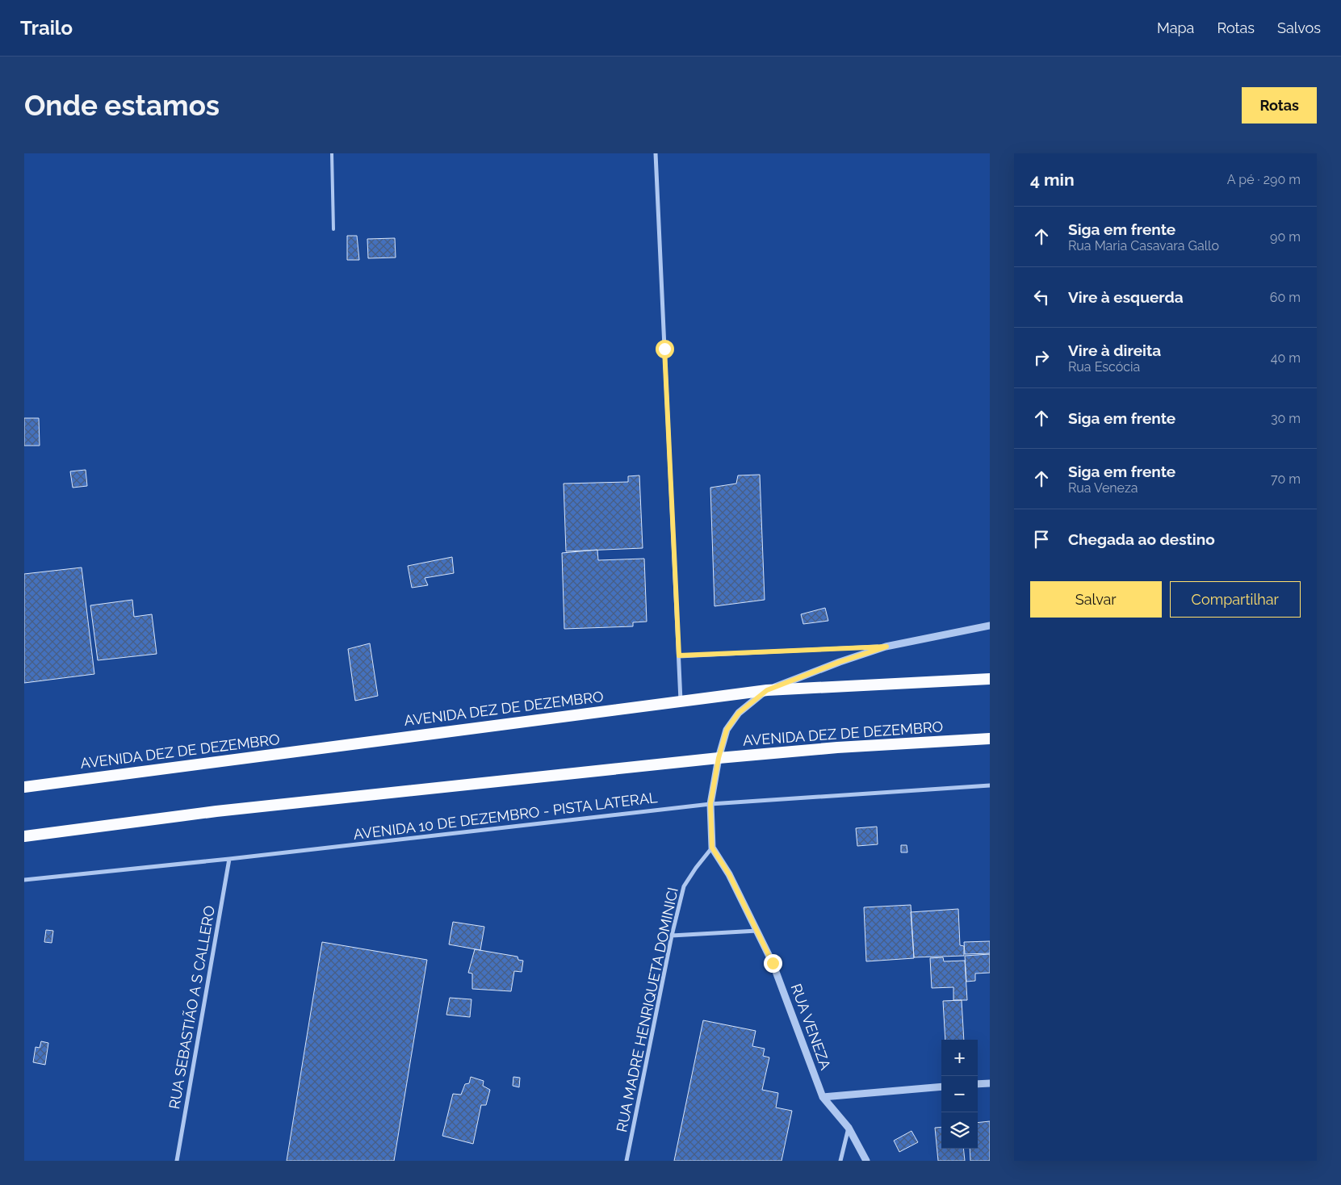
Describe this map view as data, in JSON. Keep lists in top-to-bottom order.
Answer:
{
  "streets": {
    "highway": ["AVENIDA DEZ DE DEZEMBRO"],
    "street": [
      "AVENIDA 10 DE DEZEMBRO - PISTA LATERAL",
      "RUA SEBASTIÃO A S CALLERO",
      "RUA MADRE HENRIQUETA DOMINICI",
      "RUA VENEZA"
    ]
  },
  "crossings": [
    ["AVENIDA 10 DE DEZEMBRO - PISTA LATERAL", "RUA SEBASTIÃO A S CALLERO"],
    ["RUA MADRE HENRIQUETA DOMINICI", "RUA VENEZA"]
  ],
  "page": {
    "header": "Trailo",
    "nav": ["Mapa", "Rotas", "Salvos"],
    "buttons": [
      "Rotas",
      ["Salvar", "Compartilhar"]
    ],
    "title": "Onde estamos",
    "heading": ["4 min", "A pé · 290 m"],
    "list": [
      ["Siga em frente", "Rua Maria Casavara Gallo", "90 m"],
      ["Vire à esquerda", "60 m"],
      ["Vire à direita", "Rua Escócia", "40 m"],
      ["Siga em frente", "30 m"],
      ["Siga em frente", "Rua Veneza", "70 m"],
      "Chegada ao destino"
    ],
    "map_buttons": ["+", "−"]
  }
}
